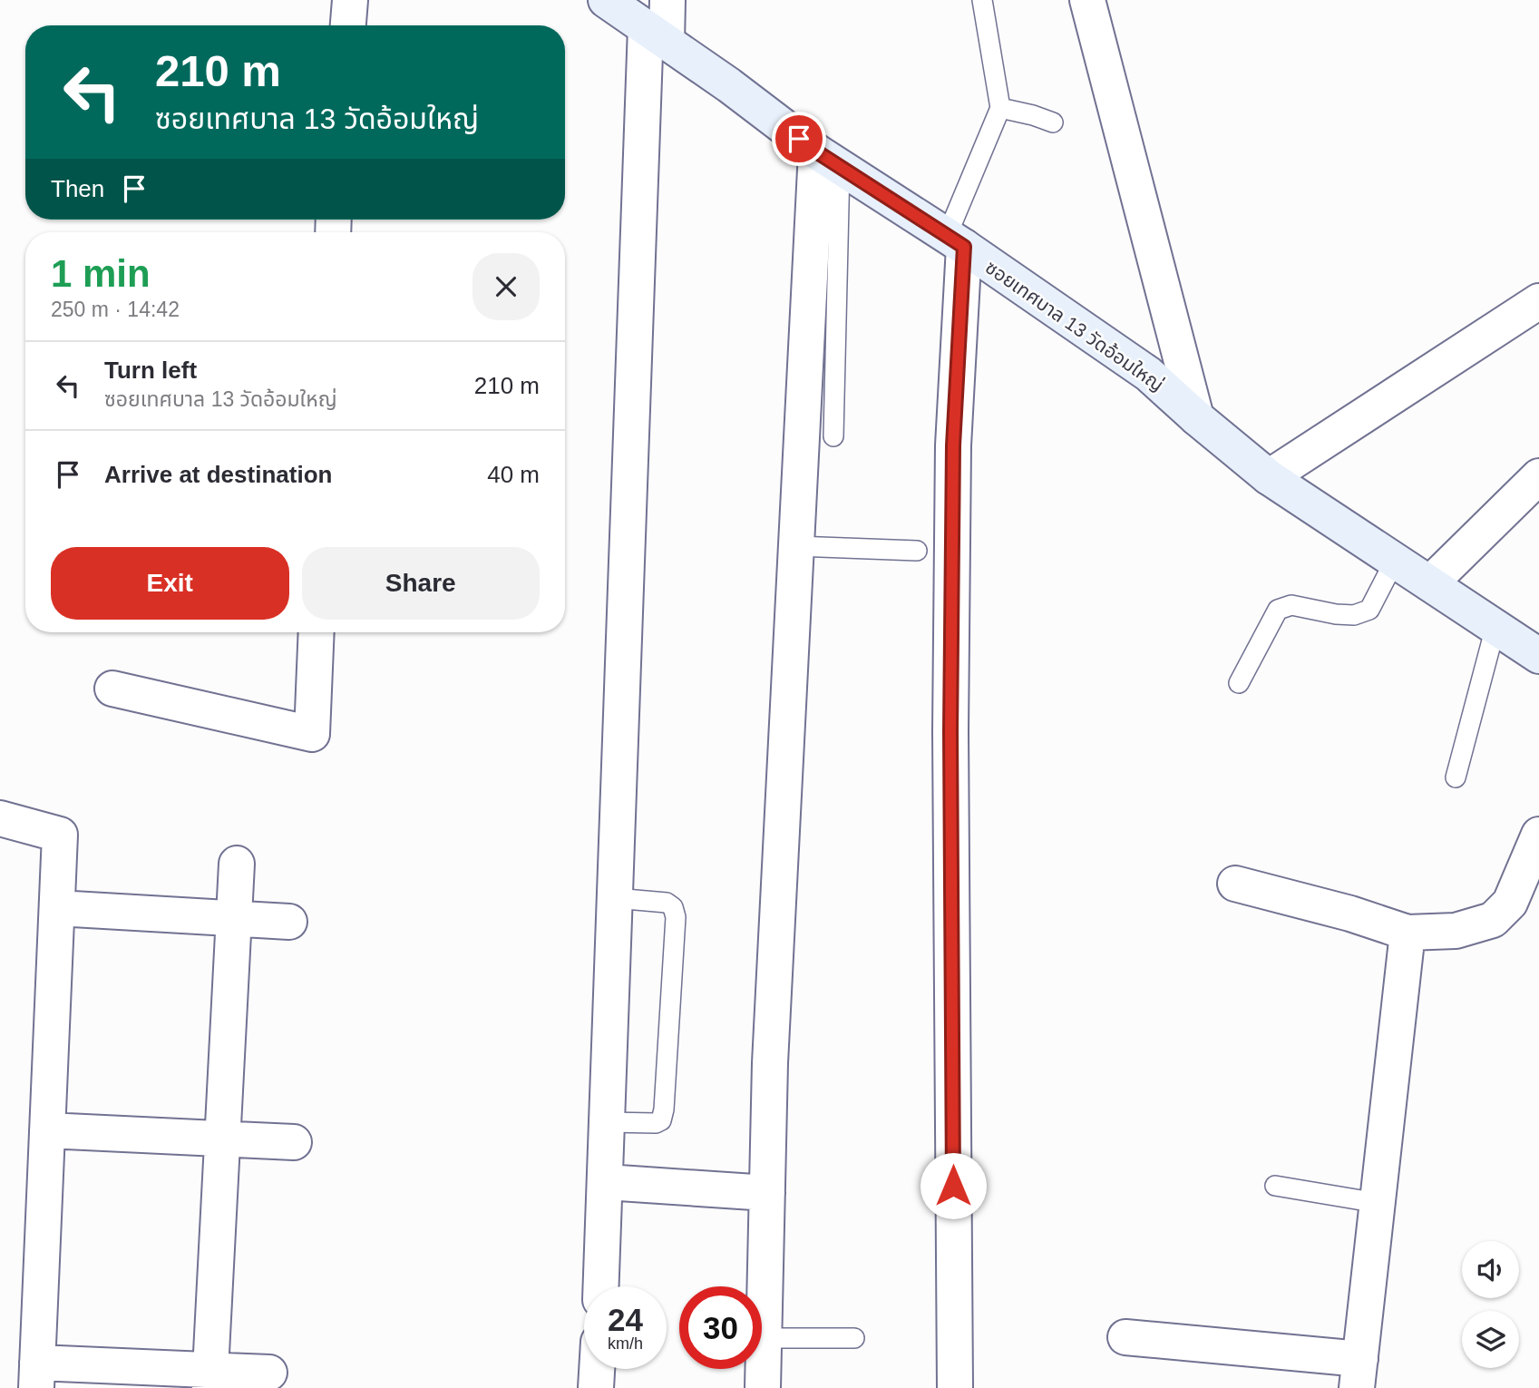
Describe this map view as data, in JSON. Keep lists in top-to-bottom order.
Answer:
{
  "streets": {
    "street": ["ซอยเทศบาล 13 วัดอ้อมใหญ่"]
  },
  "page": {
    "turn": ["210 m", "ซอยเทศบาล 13 วัดอ้อมใหญ่"],
    "then": "Then",
    "heading": ["1 min", "250 m · 14:42"],
    "list": [
      {
        "name": "Turn left",
        "note": "ซอยเทศบาล 13 วัดอ้อมใหญ่",
        "value": "210 m"
      },
      {
        "name": "Arrive at destination",
        "value": "40 m"
      }
    ],
    "buttons": ["Exit", "Share"],
    "speed": "24 km/h",
    "limit": "30"
  }
}
